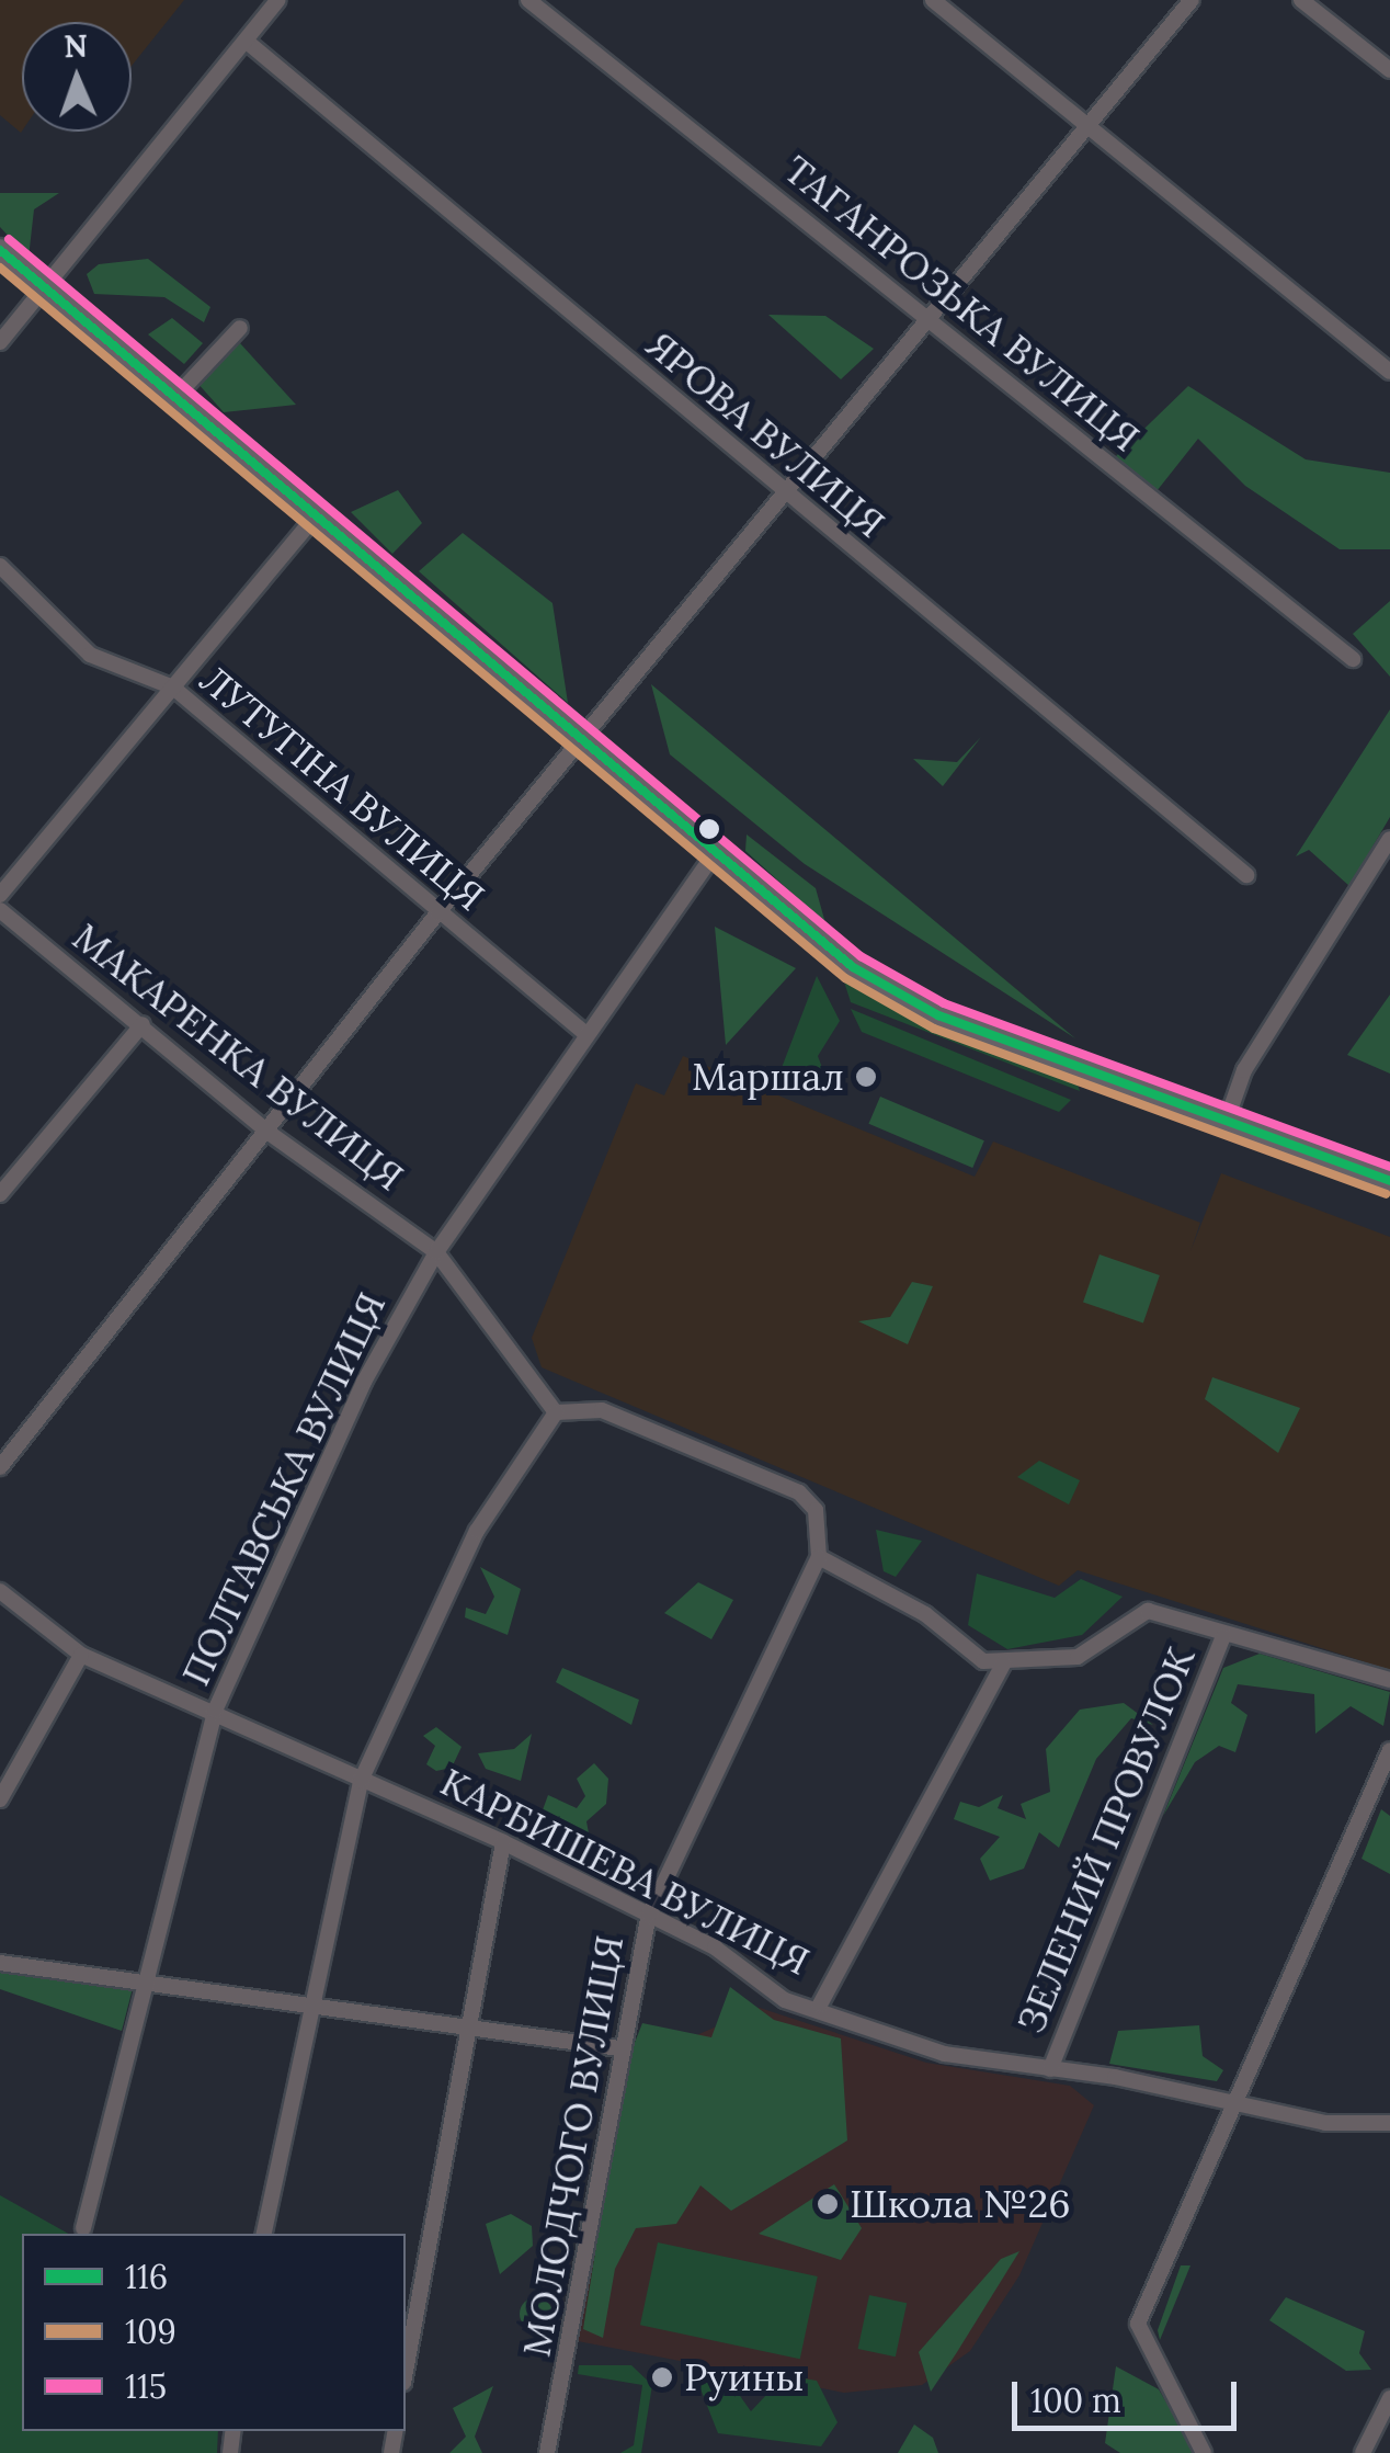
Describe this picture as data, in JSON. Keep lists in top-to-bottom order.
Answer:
{
  "streets": {
    "street": [
      "ТАГАНРОЗЬКА ВУЛИЦЯ",
      "ЯРОВА ВУЛИЦЯ",
      "ЛУТУГІНА ВУЛИЦЯ",
      "МАКАРЕНКА ВУЛИЦЯ",
      "ПОЛТАВСЬКА ВУЛИЦЯ",
      "ЗЕЛЕНИЙ ПРОВУЛОК",
      "КАРБИШЕВА ВУЛИЦЯ",
      "МОЛОДЧОГО ВУЛИЦЯ"
    ]
  },
  "crossings": [
    ["ЛУТУГІНА ВУЛИЦЯ", "ПОЛТАВСЬКА ВУЛИЦЯ"],
    ["МАКАРЕНКА ВУЛИЦЯ", "ПОЛТАВСЬКА ВУЛИЦЯ"],
    ["ПОЛТАВСЬКА ВУЛИЦЯ", "КАРБИШЕВА ВУЛИЦЯ"],
    ["ЗЕЛЕНИЙ ПРОВУЛОК", "КАРБИШЕВА ВУЛИЦЯ"],
    ["КАРБИШЕВА ВУЛИЦЯ", "МОЛОДЧОГО ВУЛИЦЯ"]
  ],
  "places": ["Маршал", "Школа №26", "Руины"],
  "lines": ["transit line 115", "transit line 116", "transit line 109"],
  "legend": ["116", "109", "115"],
  "scale_bar": "100 m",
  "north": "top"
}
